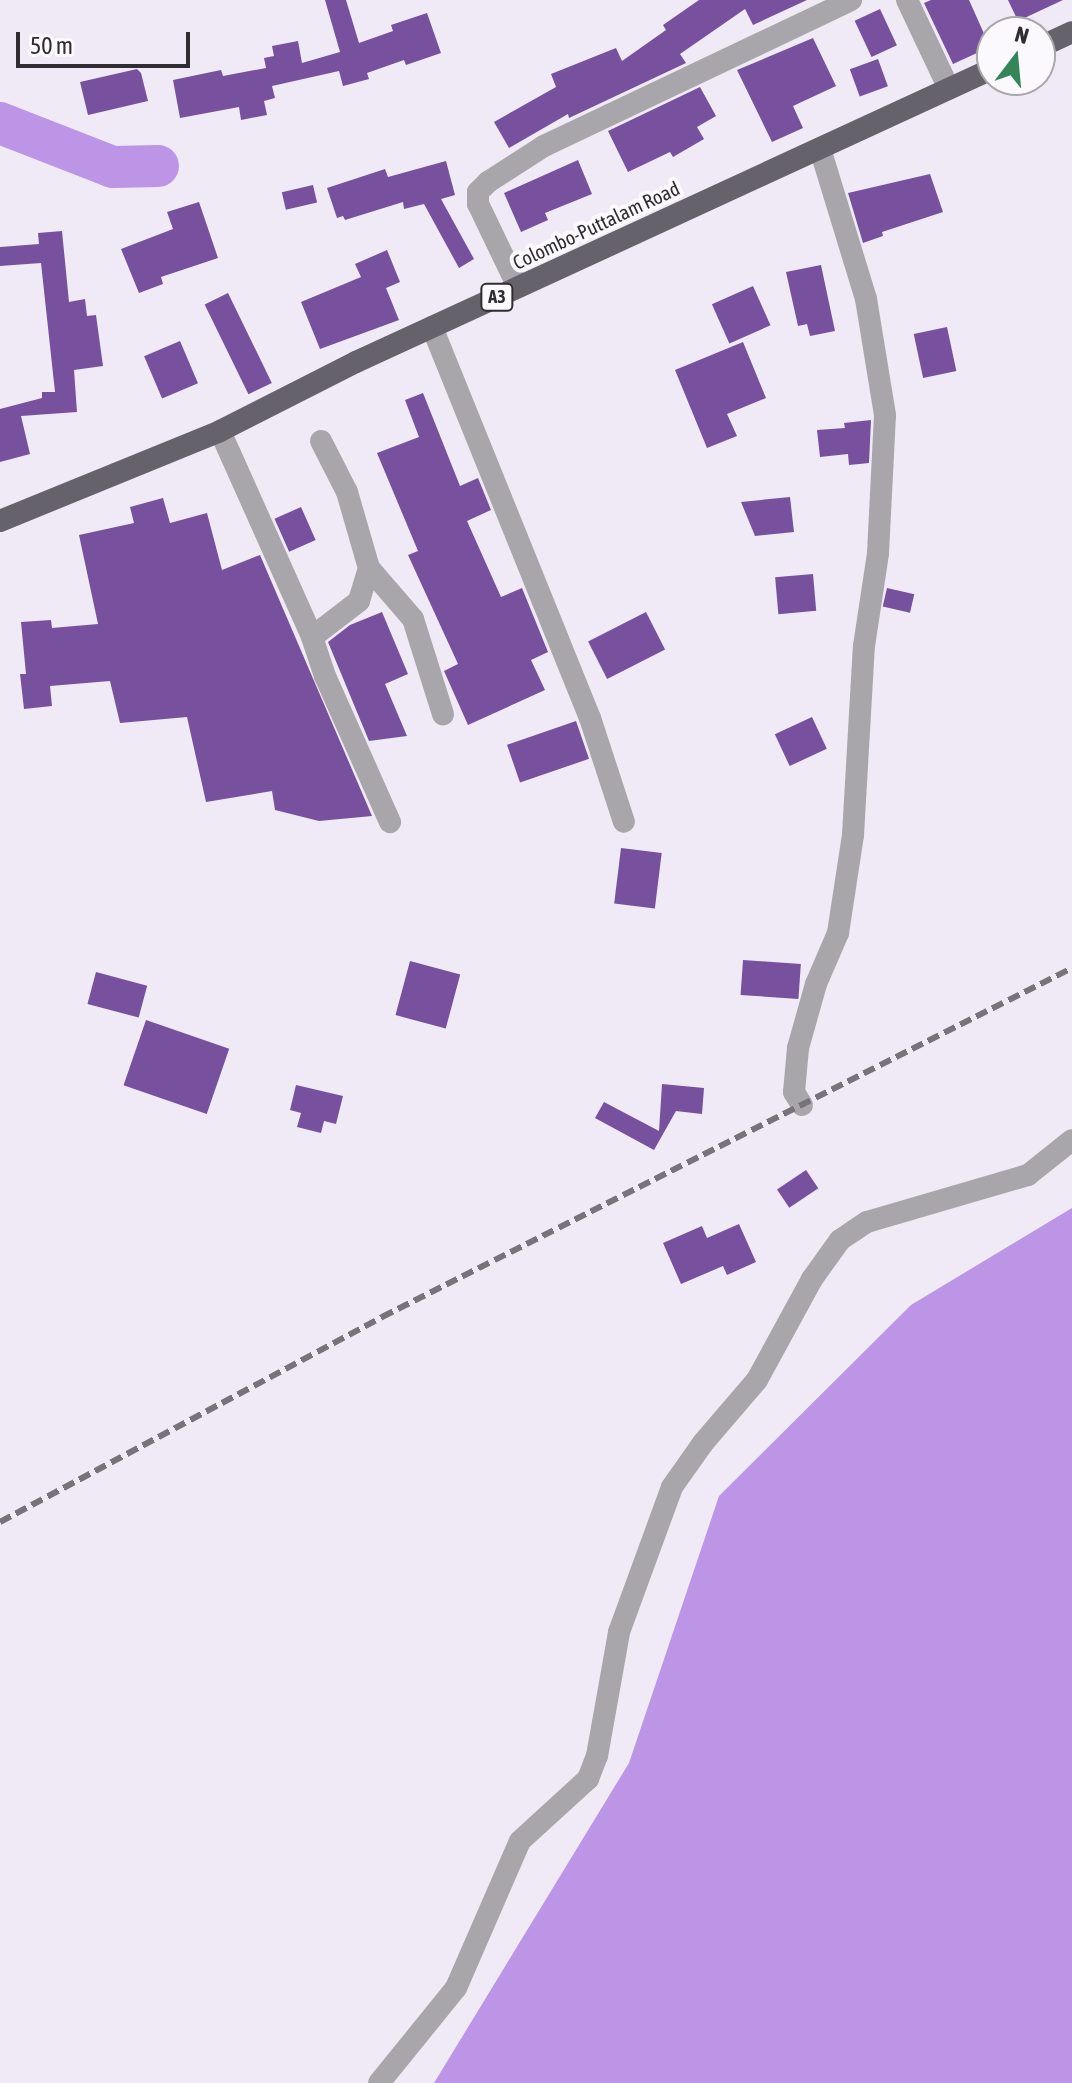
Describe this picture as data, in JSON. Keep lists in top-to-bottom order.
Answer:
{
  "streets": {
    "highway": ["Colombo-Puttalam Road", "A3"]
  },
  "scale_bar": "50 m",
  "north": "top"
}
